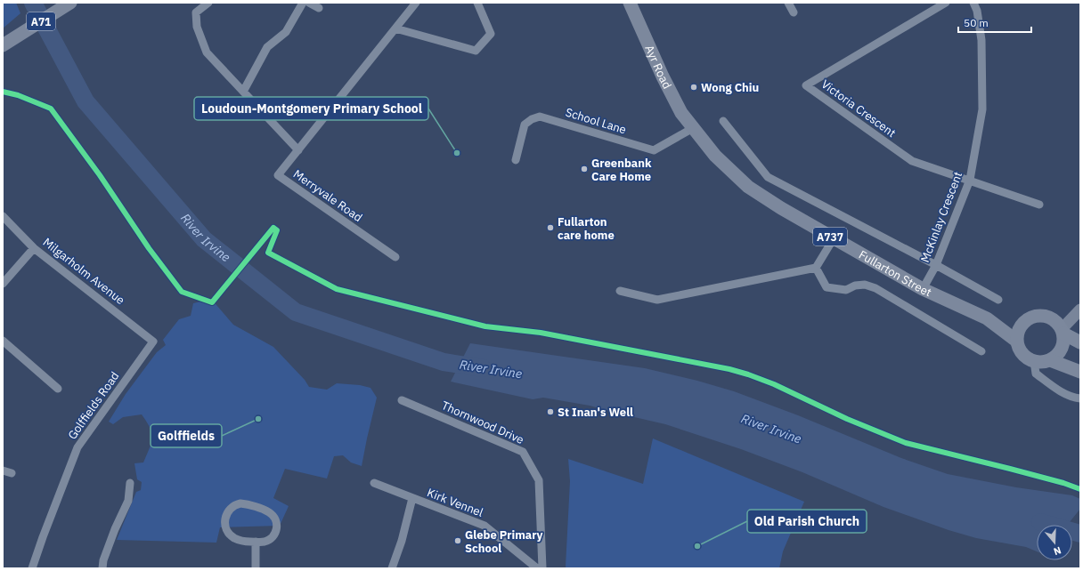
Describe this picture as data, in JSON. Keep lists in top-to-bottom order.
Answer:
{
  "streets": {
    "main road": [
      "A71",
      "Ayr Road",
      "A737",
      "Fullarton Street"
    ],
    "street": [
      "Victoria Crescent",
      "School Lane",
      "Merryvale Road",
      "McKinlay Crescent",
      "Milgarholm Avenue",
      "Golffields Road",
      "Thornwood Drive",
      "Kirk Vennel"
    ]
  },
  "crossings": [
    ["Ayr Road", "School Lane"],
    ["Ayr Road", "Fullarton Street"],
    ["Victoria Crescent", "McKinlay Crescent"],
    ["School Lane", "Fullarton Street"],
    ["McKinlay Crescent", "Fullarton Street"],
    ["A737", "Fullarton Street"],
    ["Milgarholm Avenue", "Golffields Road"]
  ],
  "water": ["River Irvine"],
  "places": [
    "Wong Chiu",
    "Loudoun-Montgomery Primary School",
    "Greenbank Care Home",
    "Fullarton care home",
    "St Inan's Well",
    "Golffields",
    "Glebe Primary School",
    "Old Parish Church"
  ],
  "scale_bar": "50 m",
  "north": "bottom"
}
